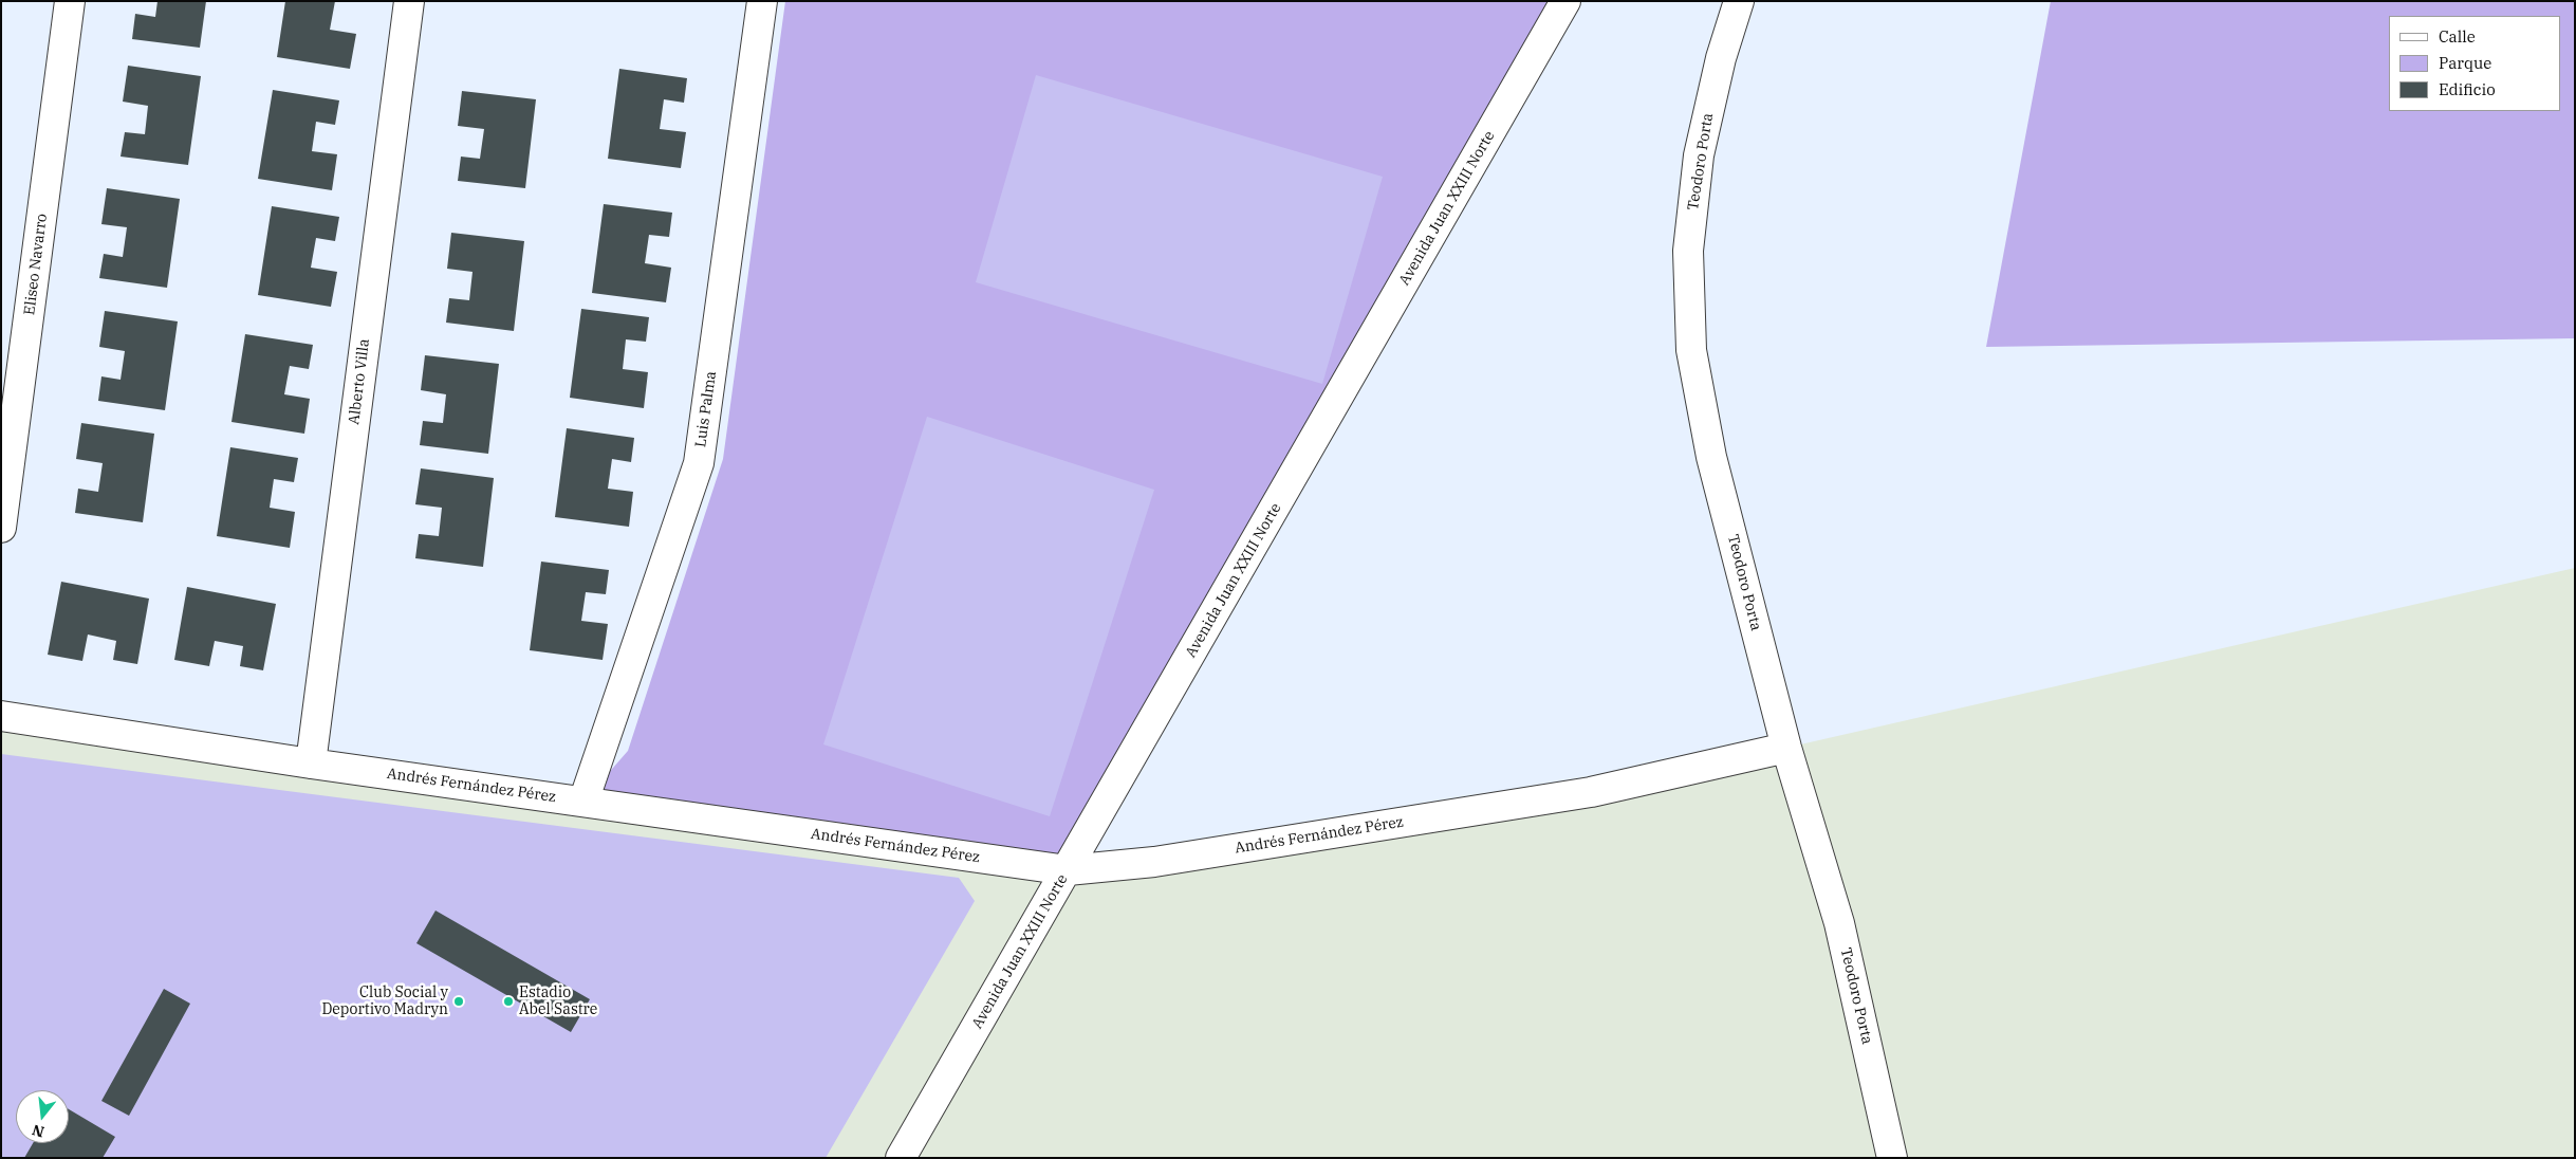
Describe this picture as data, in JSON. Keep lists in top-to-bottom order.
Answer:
{
  "streets": {
    "street": [
      "Teodoro Porta",
      "Avenida Juan XXIII Norte",
      "Eliseo Navarro",
      "Alberto Villa",
      "Luis Palma",
      "Andrés Fernández Pérez"
    ]
  },
  "crossings": [
    ["Teodoro Porta", "Andrés Fernández Pérez"],
    ["Avenida Juan XXIII Norte", "Andrés Fernández Pérez"],
    ["Alberto Villa", "Andrés Fernández Pérez"],
    ["Luis Palma", "Andrés Fernández Pérez"]
  ],
  "places": ["Club Social y Deportivo Madryn", "Estadio Abel Sastre"],
  "legend": ["Calle", "Parque", "Edificio"],
  "north": "bottom"
}
